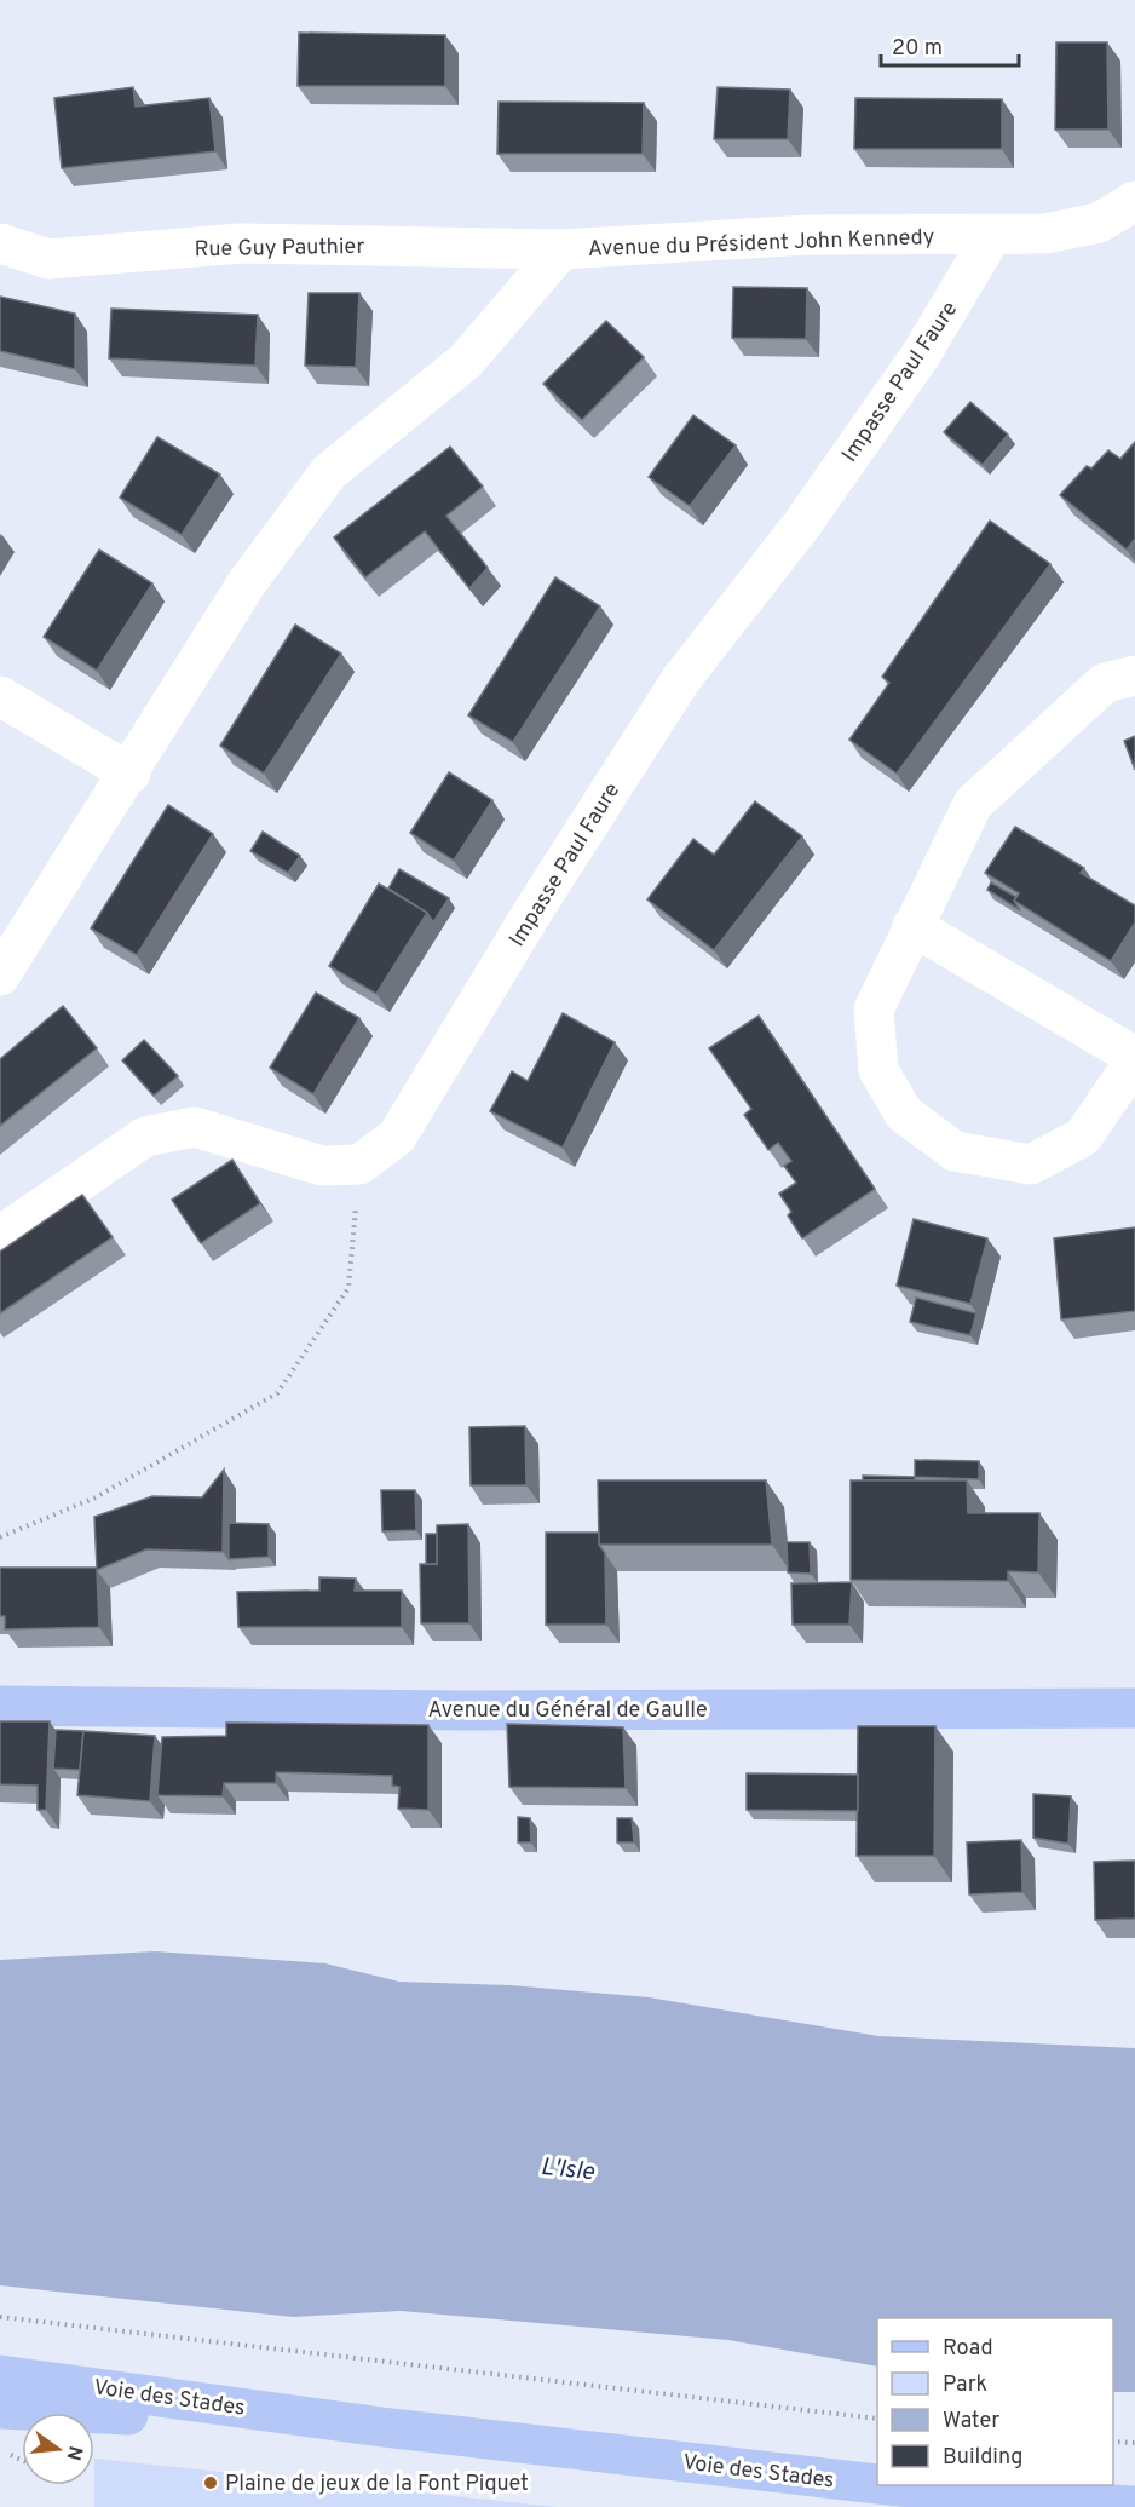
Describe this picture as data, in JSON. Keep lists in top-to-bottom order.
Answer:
{
  "streets": {
    "main road": ["Avenue du Général de Gaulle", "Voie des Stades"],
    "street": ["Avenue du Président John Kennedy", "Rue Guy Pauthier", "Impasse Paul Faure"]
  },
  "crossings": [
    ["Avenue du Président John Kennedy", "Rue Guy Pauthier"],
    ["Avenue du Président John Kennedy", "Impasse Paul Faure"]
  ],
  "water": ["L'Isle"],
  "places": ["Plaine de jeux de la Font Piquet"],
  "legend": [
    "Road",
    "Park",
    "Water",
    "Building"
  ],
  "scale_bar": "20 m",
  "north": "right"
}
